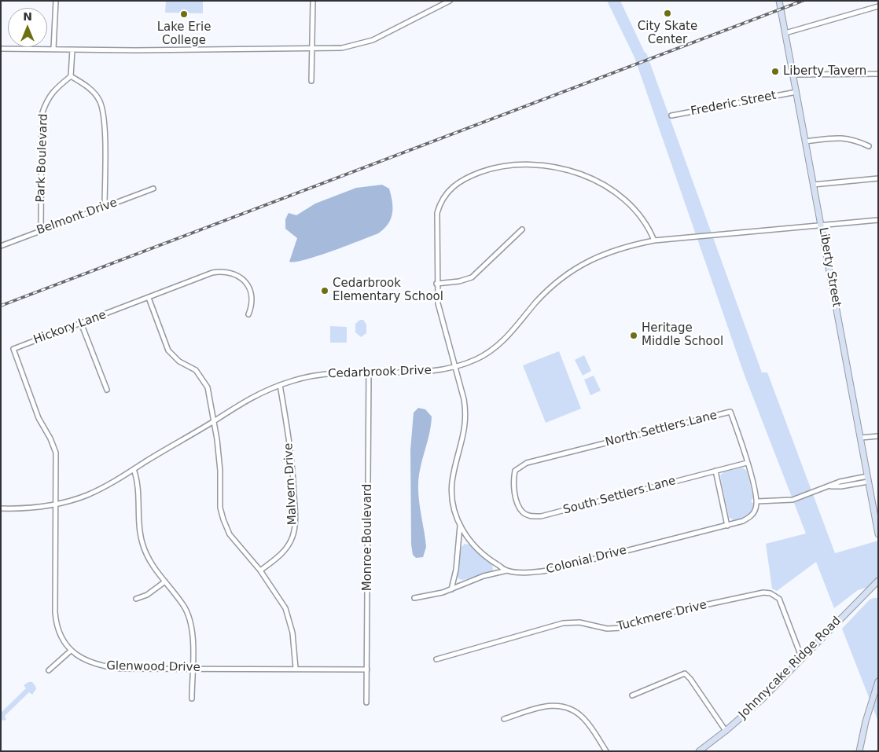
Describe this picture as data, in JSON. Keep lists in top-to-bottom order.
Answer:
{
  "streets": {
    "street": [
      "Frederic Street",
      "Park Boulevard",
      "Belmont Drive",
      "Liberty Street",
      "Hickory Lane",
      "Cedarbrook Drive",
      "North Settlers Lane",
      "Malvern Drive",
      "South Settlers Lane",
      "Monroe Boulevard",
      "Colonial Drive",
      "Tuckmere Drive",
      "Glenwood Drive",
      "Johnnycake Ridge Road"
    ]
  },
  "crossings": [
    ["Frederic Street", "Liberty Street"],
    ["Park Boulevard", "Belmont Drive"],
    ["Liberty Street", "Cedarbrook Drive"],
    ["Hickory Lane", "Cedarbrook Drive"],
    ["Hickory Lane", "Glenwood Drive"],
    ["Cedarbrook Drive", "Malvern Drive"],
    ["Cedarbrook Drive", "Monroe Boulevard"],
    ["Cedarbrook Drive", "Glenwood Drive"],
    ["North Settlers Lane", "South Settlers Lane"],
    ["North Settlers Lane", "Colonial Drive"],
    ["Monroe Boulevard", "Glenwood Drive"],
    ["Tuckmere Drive", "Johnnycake Ridge Road"]
  ],
  "places": [
    "City Skate Center",
    "Lake Erie College",
    "Liberty Tavern",
    "Cedarbrook Elementary School",
    "Heritage Middle School"
  ],
  "north": "top"
}
